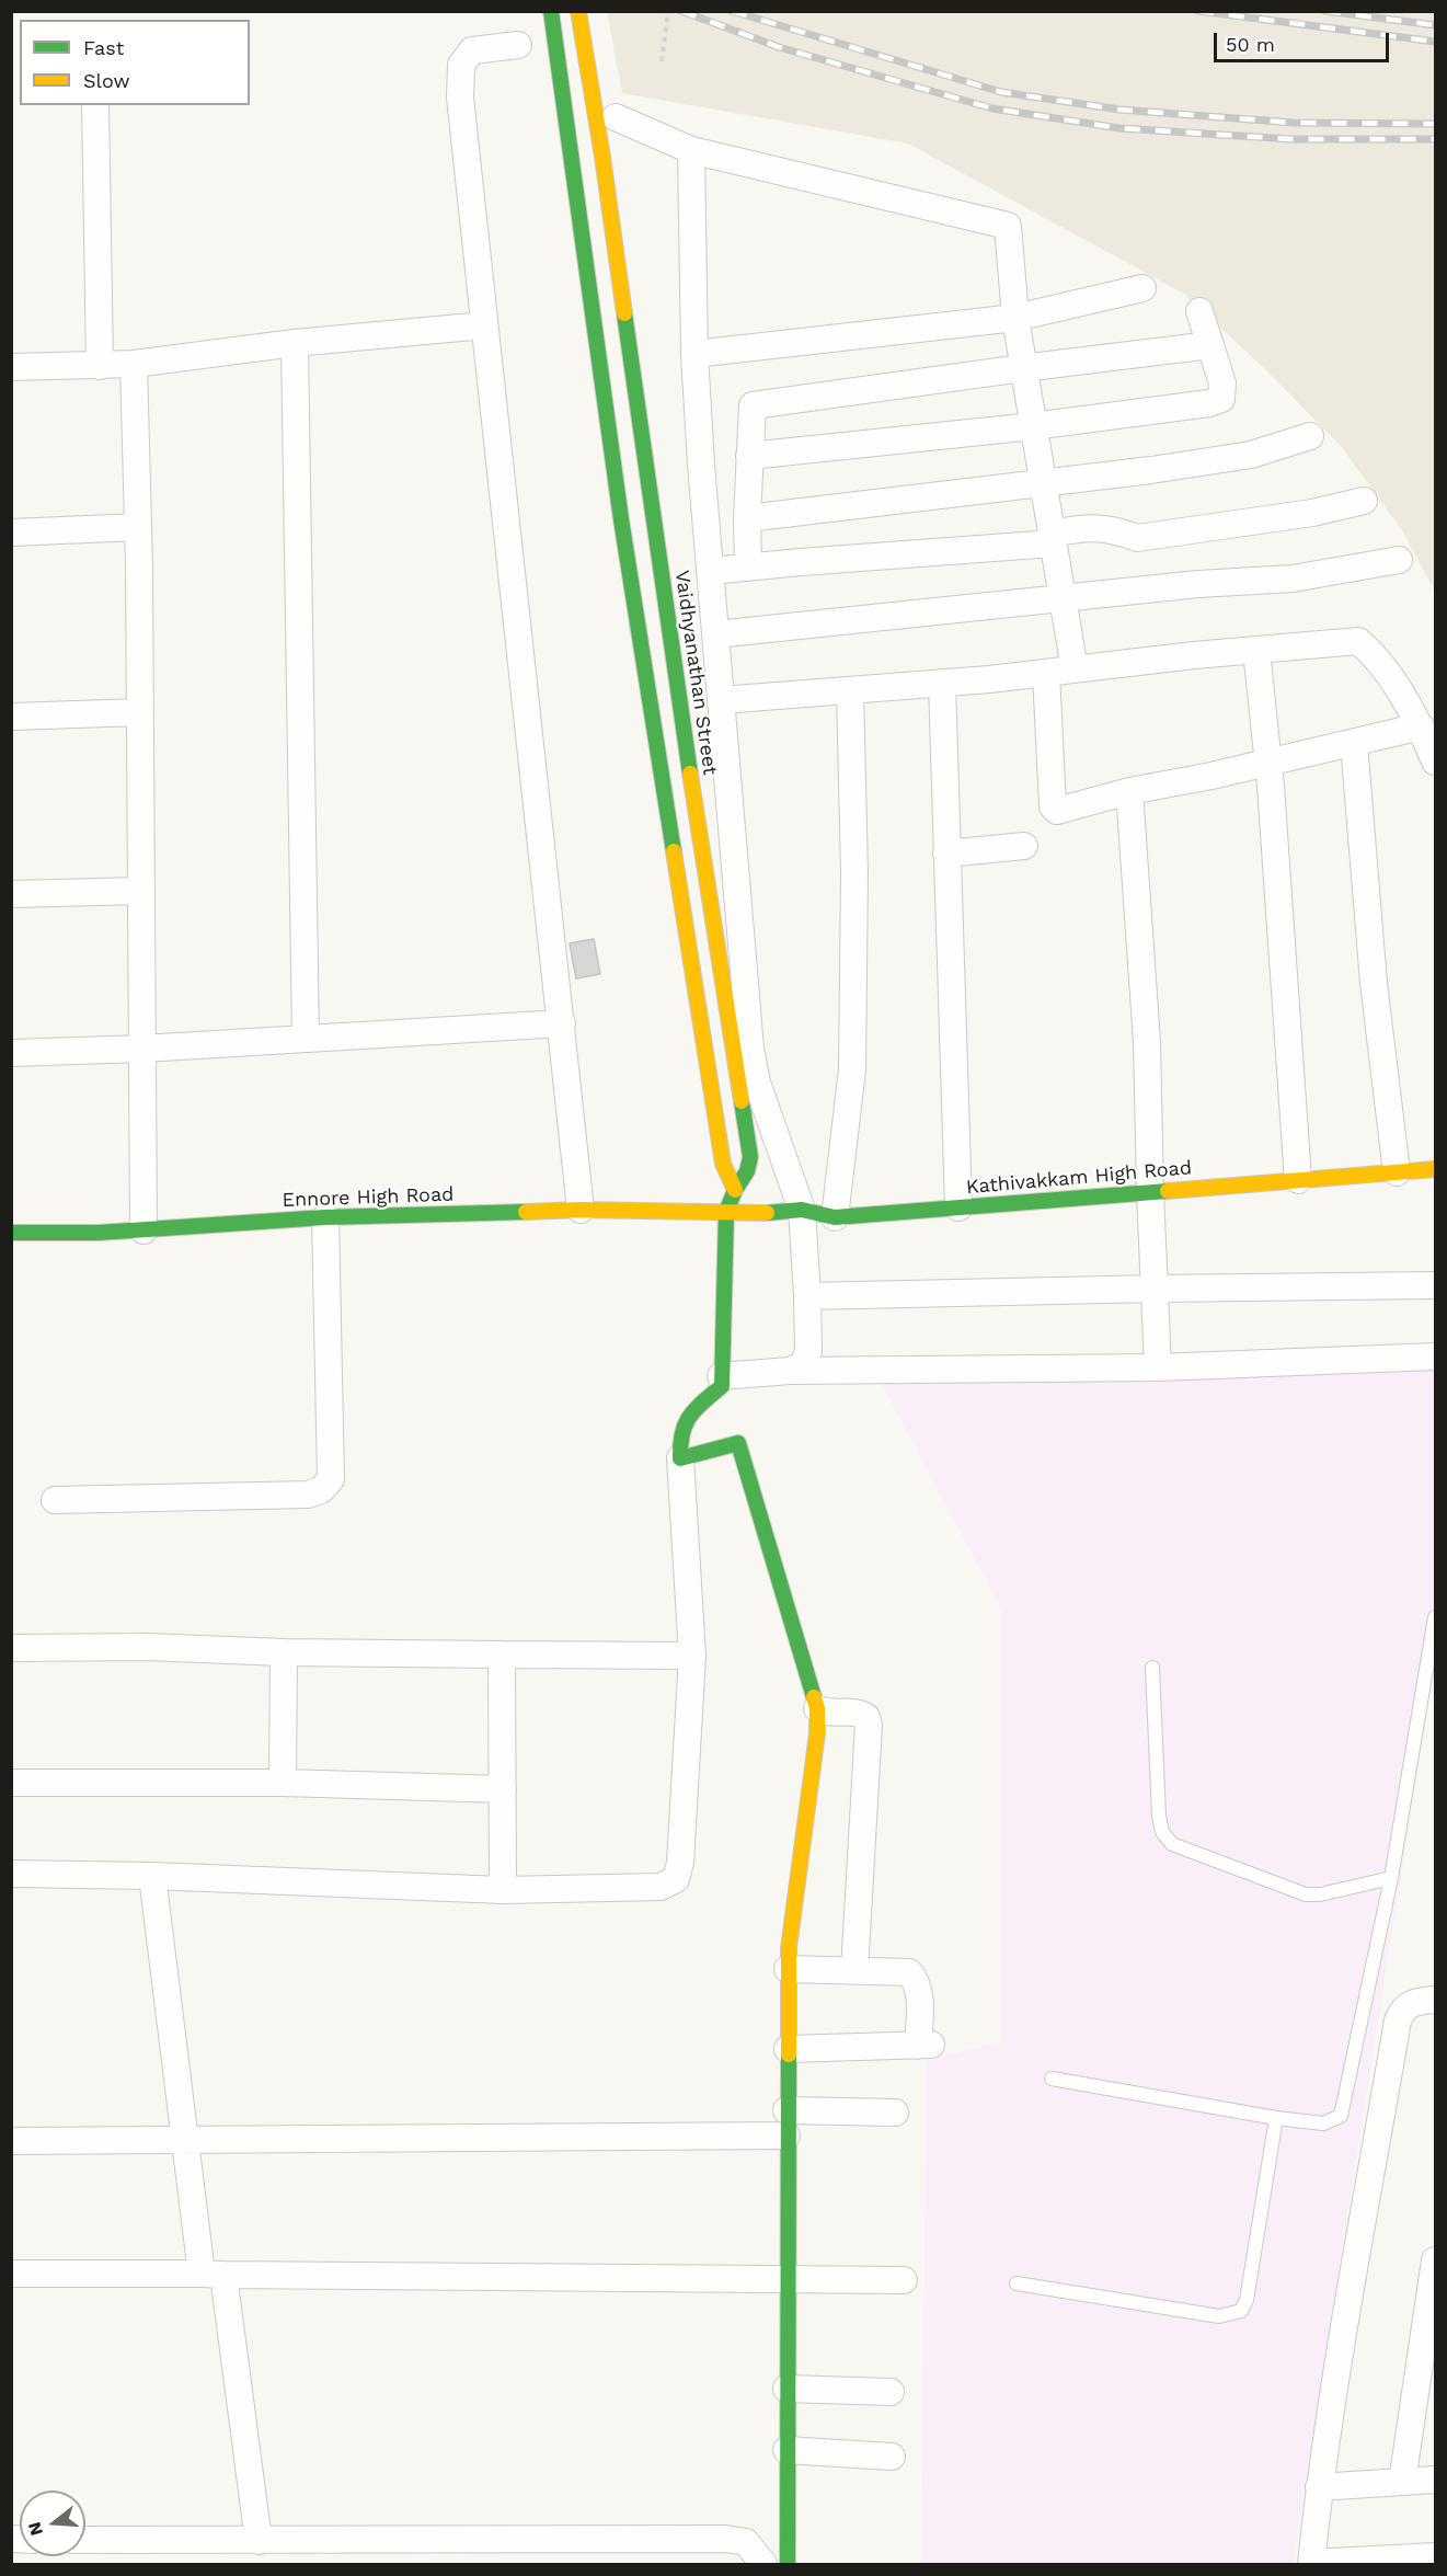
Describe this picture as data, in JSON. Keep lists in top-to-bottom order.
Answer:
{
  "streets": {
    "main road": ["Vaidhyanathan Street", "Kathivakkam High Road", "Ennore High Road"]
  },
  "crossings": [
    ["Vaidhyanathan Street", "Kathivakkam High Road"],
    ["Vaidhyanathan Street", "Ennore High Road"],
    ["Kathivakkam High Road", "Ennore High Road"]
  ],
  "legend": ["Fast", "Slow"],
  "scale_bar": "50 m",
  "north": "left"
}
